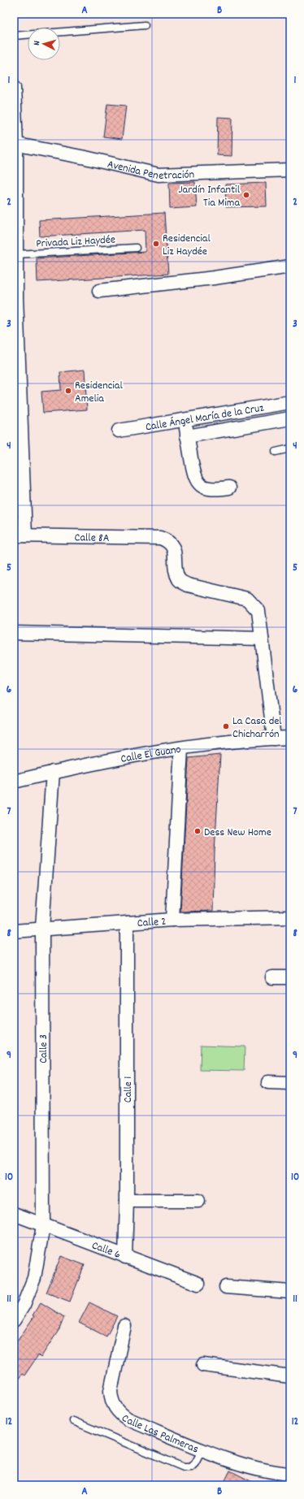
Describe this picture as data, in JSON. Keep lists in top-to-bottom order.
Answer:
{
  "streets": {
    "street": [
      "Avenida Penetración",
      "Calle Ángel María de la Cruz",
      "Calle 8A",
      "Calle El Guano",
      "Calle 2",
      "Calle 3",
      "Calle 1",
      "Calle 6",
      "Calle Las Palmeras"
    ],
    "lane": ["Privada Liz Haydée"]
  },
  "crossings": [
    ["Calle El Guano", "Calle 3"],
    ["Calle 2", "Calle 3"],
    ["Calle 2", "Calle 1"],
    ["Calle 3", "Calle 6"],
    ["Calle 1", "Calle 6"]
  ],
  "places": [
    "Jardín Infantil Tia Mima",
    "Residencial Liz Haydée",
    "Residencial Amelia",
    "La Casa del Chicharrón",
    "Dess New Home"
  ],
  "north": "left",
  "grid": {
    "columns": ["A", "B"],
    "rows": [
      "1",
      "2",
      "3",
      "4",
      "5",
      "6",
      "7",
      "8",
      "9",
      "10",
      "11",
      "12"
    ]
  }
}
